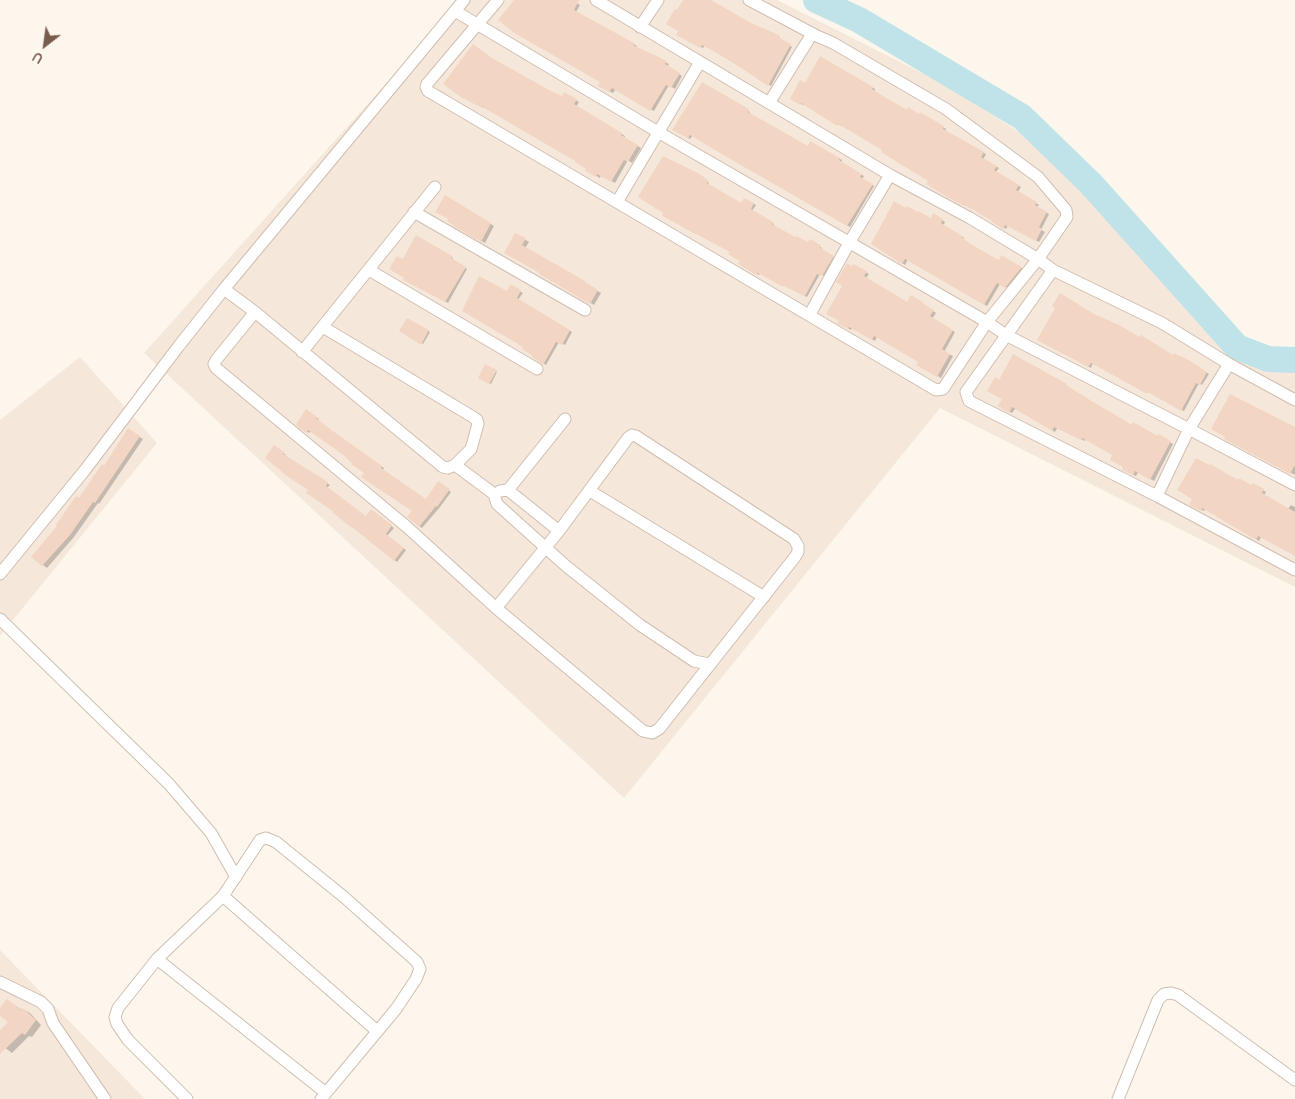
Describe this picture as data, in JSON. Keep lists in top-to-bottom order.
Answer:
{
  "north": "bottom left"
}
